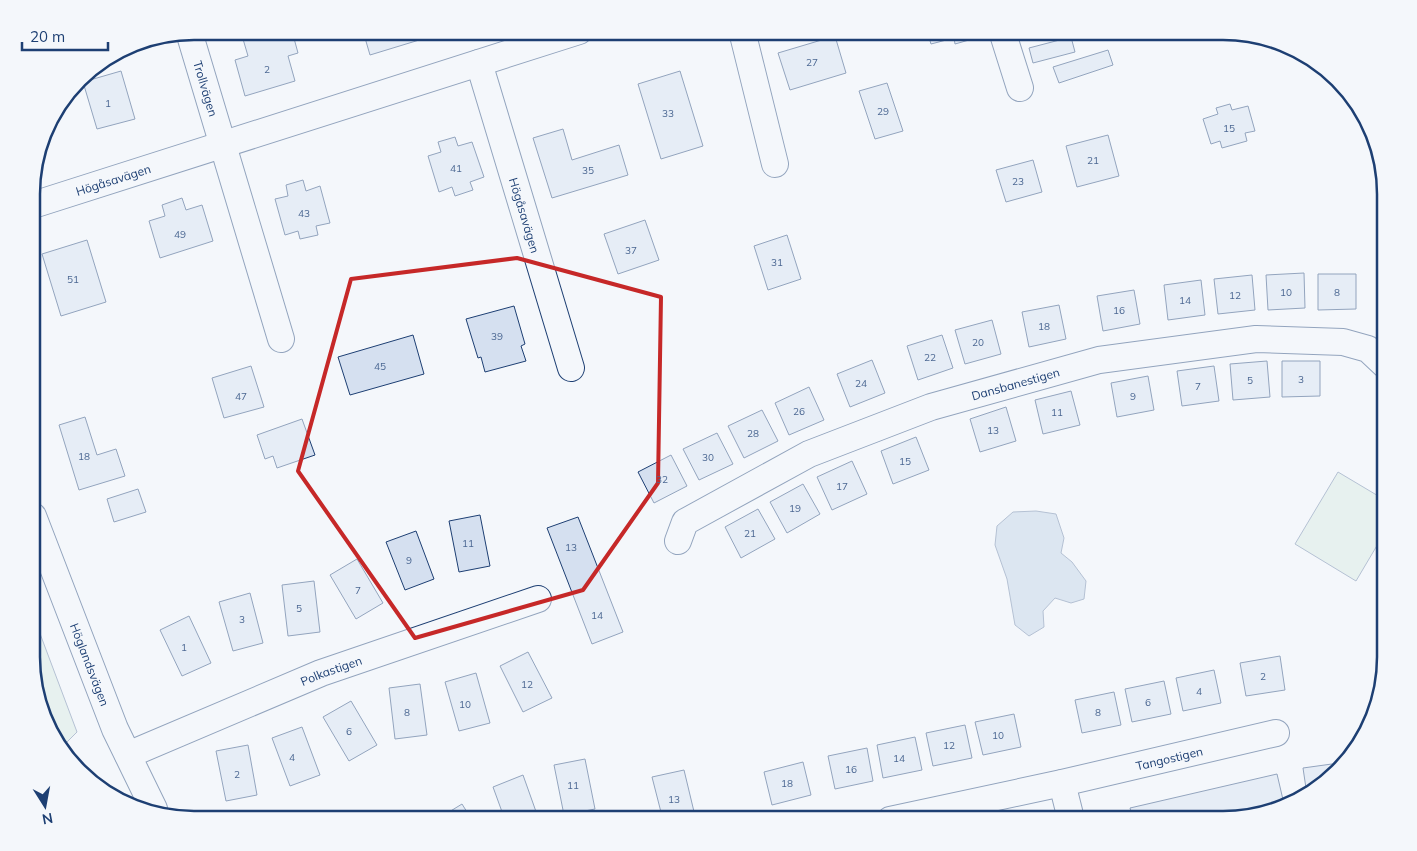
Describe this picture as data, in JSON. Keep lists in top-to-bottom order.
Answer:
{
  "streets": {
    "street": [
      "Trollvägen",
      "Högåsavägen",
      "Dansbanestigen",
      "Höglandsvägen",
      "Polkastigen",
      "Tangostigen"
    ]
  },
  "crossings": [
    ["Trollvägen", "Högåsavägen"],
    ["Höglandsvägen", "Polkastigen"]
  ],
  "house_numbers": [
    "27",
    "2",
    "1",
    "29",
    "33",
    "15",
    "21",
    "41",
    "35",
    "23",
    "43",
    "49",
    "37",
    "31",
    "51",
    "10",
    "8",
    "12",
    "14",
    "16",
    "18",
    "39",
    "20",
    "22",
    "45",
    "3",
    "5",
    "24",
    "7",
    "47",
    "9",
    "26",
    "11",
    "13",
    "28",
    "18",
    "30",
    "15",
    "32",
    "17",
    "19",
    "21",
    "11",
    "13",
    "9",
    "7",
    "5",
    "14",
    "3",
    "1",
    "2",
    "12",
    "4",
    "6",
    "10",
    "8",
    "8",
    "6",
    "10",
    "12",
    "4",
    "14",
    "16",
    "2",
    "18",
    "11",
    "13"
  ],
  "scale_bar": "20 m",
  "north": "bottom"
}
